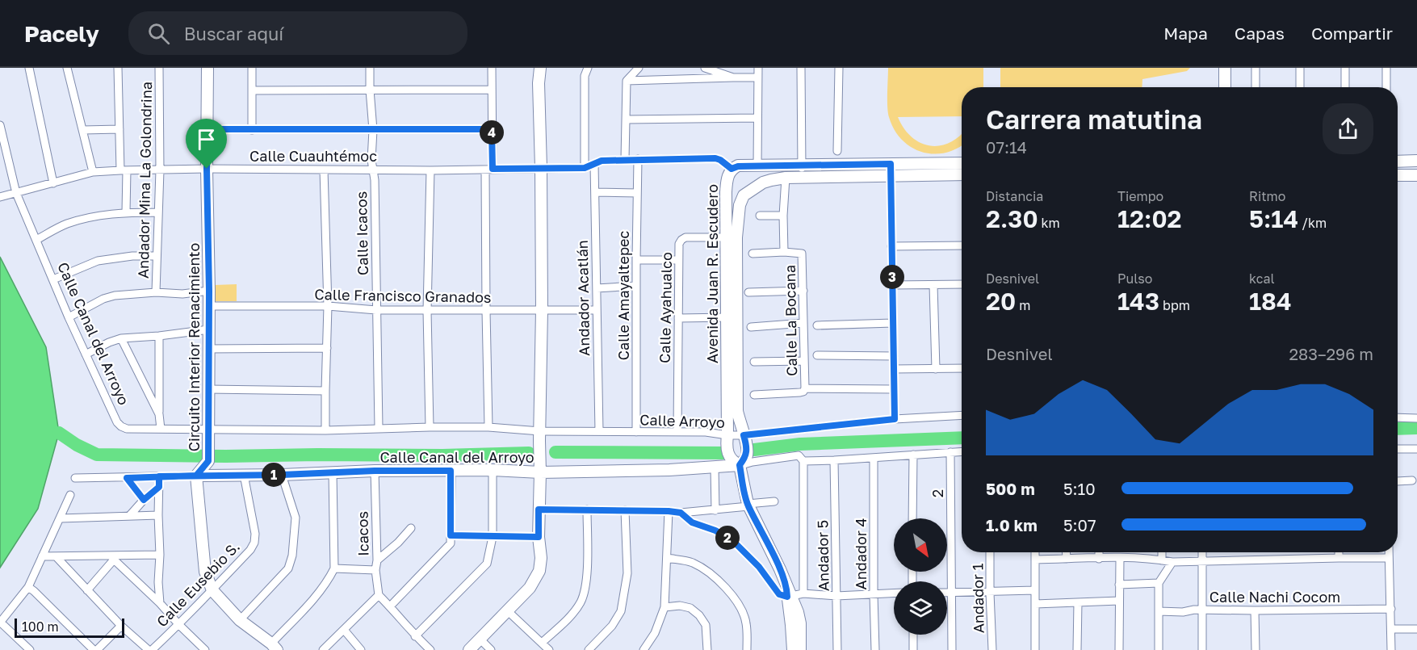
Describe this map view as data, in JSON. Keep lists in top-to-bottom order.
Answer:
{
  "streets": {
    "main road": ["Avenida Juan R. Escudero", "Calle Canal del Arroyo", "Circuito Interior Renacimiento"],
    "street": [
      "Calle Cuauhtémoc",
      "Andador Mina La Golondrina",
      "Calle Icacos",
      "Calle Francisco Granados",
      "Calle Amayaltepec",
      "Andador Acatlán",
      "Calle Ayahualco",
      "Calle La Bocana",
      "Calle Arroyo",
      "2",
      "Icacos",
      "Andador 4",
      "Andador 5",
      "Calle Eusebio S.",
      "Calle Nachi Cocom",
      "Andador 1"
    ]
  },
  "crossings": [
    ["Calle Cuauhtémoc", "Andador Mina La Golondrina"],
    ["Calle Cuauhtémoc", "Calle Icacos"],
    ["Calle Cuauhtémoc", "Calle Canal del Arroyo"],
    ["Calle Cuauhtémoc", "Circuito Interior Renacimiento"],
    ["Calle Icacos", "Calle Francisco Granados"],
    ["Calle Icacos", "Calle Canal del Arroyo"],
    ["Avenida Juan R. Escudero", "Calle Ayahualco"],
    ["Avenida Juan R. Escudero", "Calle La Bocana"],
    ["Avenida Juan R. Escudero", "Calle Canal del Arroyo"],
    ["Avenida Juan R. Escudero", "Calle Arroyo"],
    ["Calle Francisco Granados", "Andador Acatlán"],
    ["Calle Francisco Granados", "Circuito Interior Renacimiento"],
    ["Calle Amayaltepec", "Calle Arroyo"],
    ["Andador Acatlán", "Calle Arroyo"],
    ["Calle Ayahualco", "Calle Arroyo"],
    ["Calle Canal del Arroyo", "Circuito Interior Renacimiento"],
    ["Calle Canal del Arroyo", "Calle Arroyo"],
    ["Calle Canal del Arroyo", "2"],
    ["Calle Canal del Arroyo", "Icacos"],
    ["Calle Canal del Arroyo", "Andador 4"],
    ["Calle Canal del Arroyo", "Andador 5"],
    ["Calle Canal del Arroyo", "Calle Eusebio S."]
  ],
  "scale_bar": "100 m",
  "north": "bottom right",
  "page": {
    "header": "Pacely",
    "search": "Buscar aquí",
    "nav": ["Mapa", "Capas", "Compartir"],
    "heading": ["Carrera matutina", "07:14"],
    "pins": [
      "4",
      "3",
      "1",
      "2"
    ],
    "stats": [
      ["Distancia", "2.30 km"],
      ["Tiempo", "12:02"],
      ["Ritmo", "5:14 /km"],
      ["Desnivel", "20 m"],
      ["Pulso", "143 bpm"],
      ["kcal", "184"]
    ],
    "chart": ["Desnivel", "283–296 m"],
    "list": [
      {
        "name": "500 m",
        "note": "5:10"
      },
      {
        "name": "1.0 km",
        "note": "5:07"
      }
    ],
    "scale": "100 m"
  }
}
